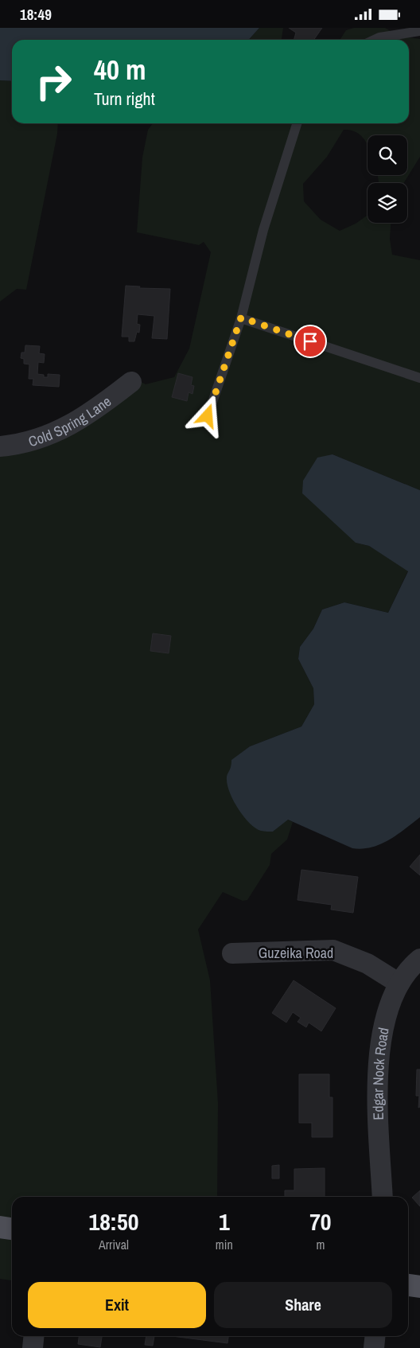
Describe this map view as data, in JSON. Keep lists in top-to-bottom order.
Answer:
{
  "streets": {
    "street": ["Cold Spring Lane", "Guzeika Road", "Edgar Nock Road"]
  },
  "crossings": [
    ["Guzeika Road", "Edgar Nock Road"]
  ],
  "page": {
    "status": "18:49",
    "turn": ["40 m", "Turn right"],
    "eta": [
      "18:50",
      "Arrival",
      "1",
      "min",
      "70",
      "m"
    ],
    "buttons": ["Exit", "Share"]
  }
}
